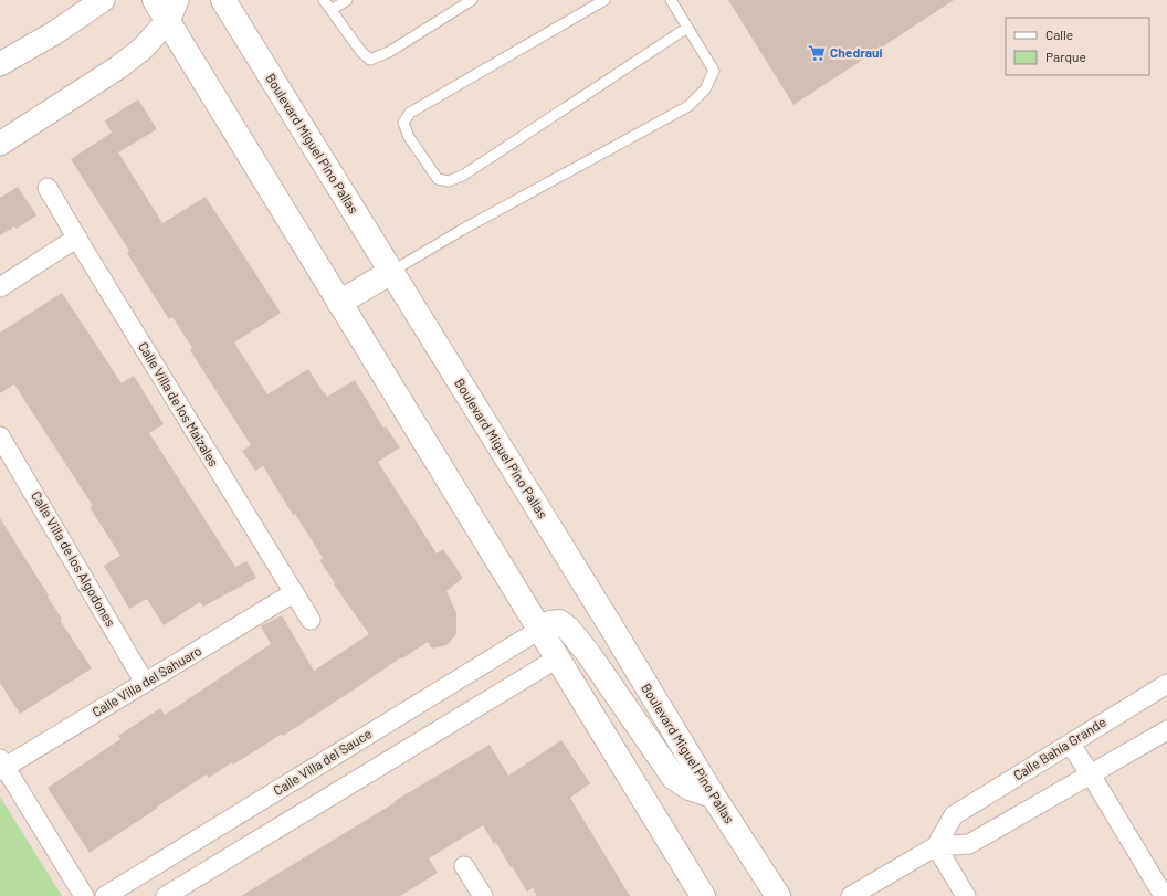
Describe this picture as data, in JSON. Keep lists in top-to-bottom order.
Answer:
{
  "streets": {
    "main road": ["Boulevard Miguel Pino Pallas"],
    "street": [
      "Calle Villa de los Maizales",
      "Calle Villa de los Algodones",
      "Calle Villa del Sahuaro",
      "Calle Bahía Grande",
      "Calle Villa del Sauce"
    ]
  },
  "crossings": [
    ["Calle Villa de los Maizales", "Calle Villa del Sahuaro"],
    ["Calle Villa de los Algodones", "Calle Villa del Sahuaro"]
  ],
  "places": {
    "supermarket": ["Chedraui"]
  },
  "legend": ["Calle", "Parque"]
}
